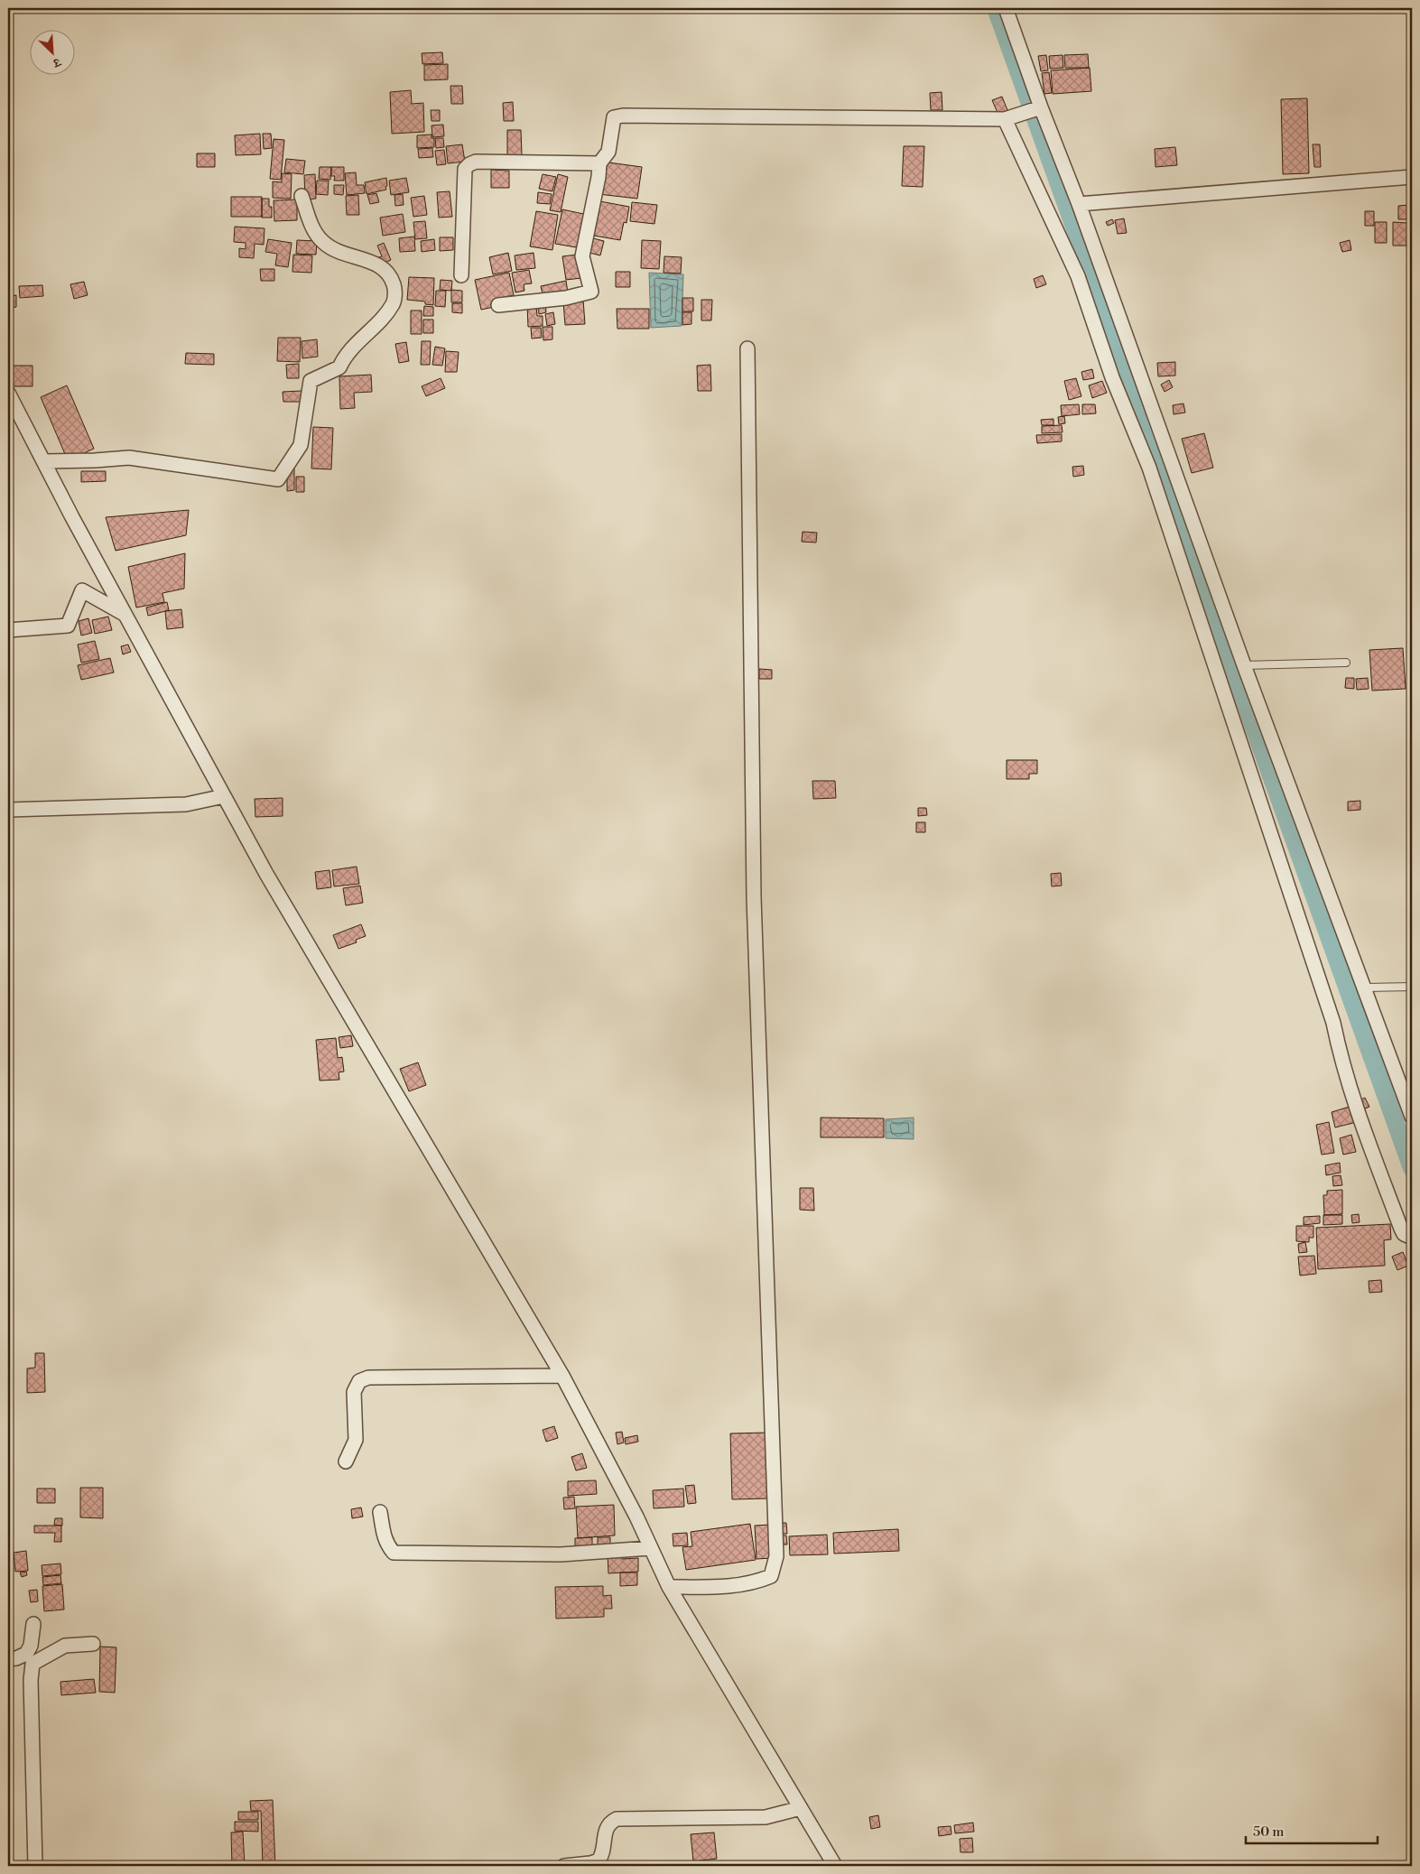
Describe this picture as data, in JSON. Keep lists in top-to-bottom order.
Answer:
{
  "scale_bar": "50 m",
  "north": "bottom right"
}
